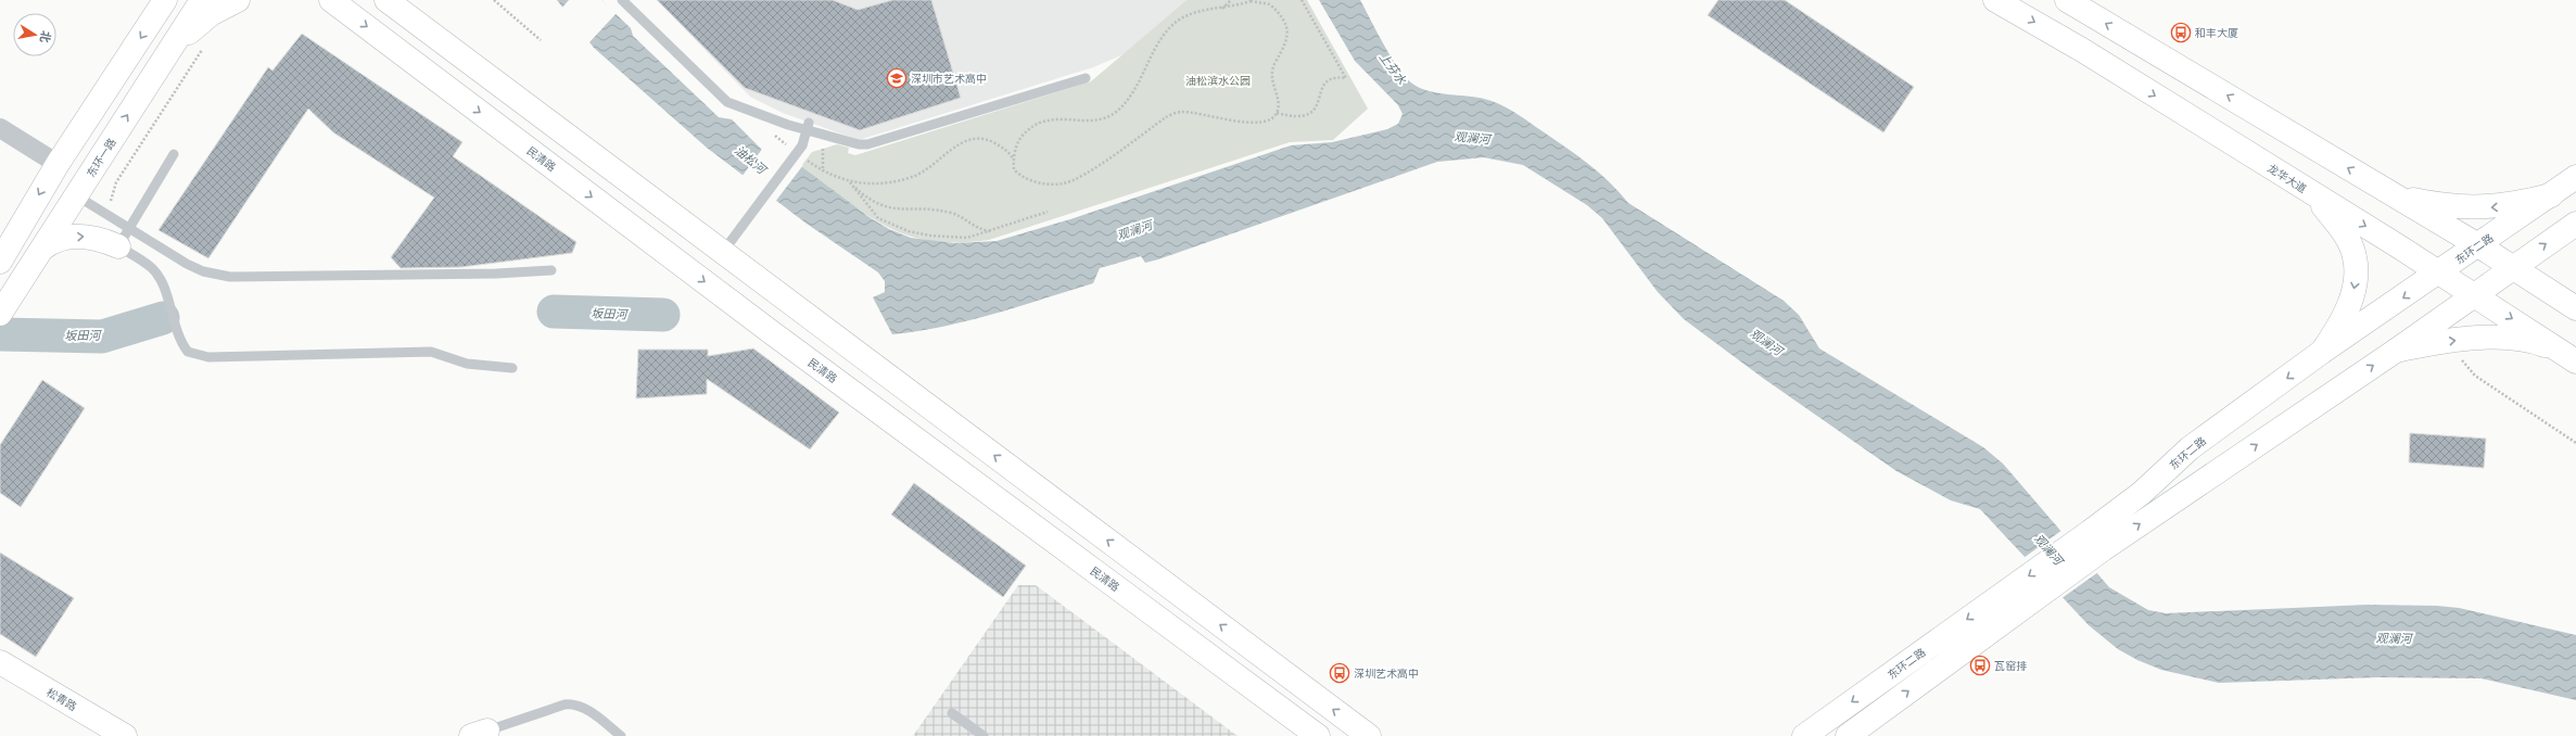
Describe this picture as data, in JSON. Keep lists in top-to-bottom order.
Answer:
{
  "streets": {
    "main road": [
      "东环一路",
      "民清路",
      "龙华大道",
      "东环二路",
      "松青路"
    ]
  },
  "crossings": [
    ["龙华大道", "东环二路"]
  ],
  "water": [
    "上芬水",
    "观澜河",
    "油松河",
    "坂田河"
  ],
  "parks": ["油松滨水公园"],
  "places": {
    "bus stop": ["和丰大厦", "瓦窑排", "深圳艺术高中"],
    "school or university": ["深圳市艺术高中"]
  },
  "north": "right"
}
